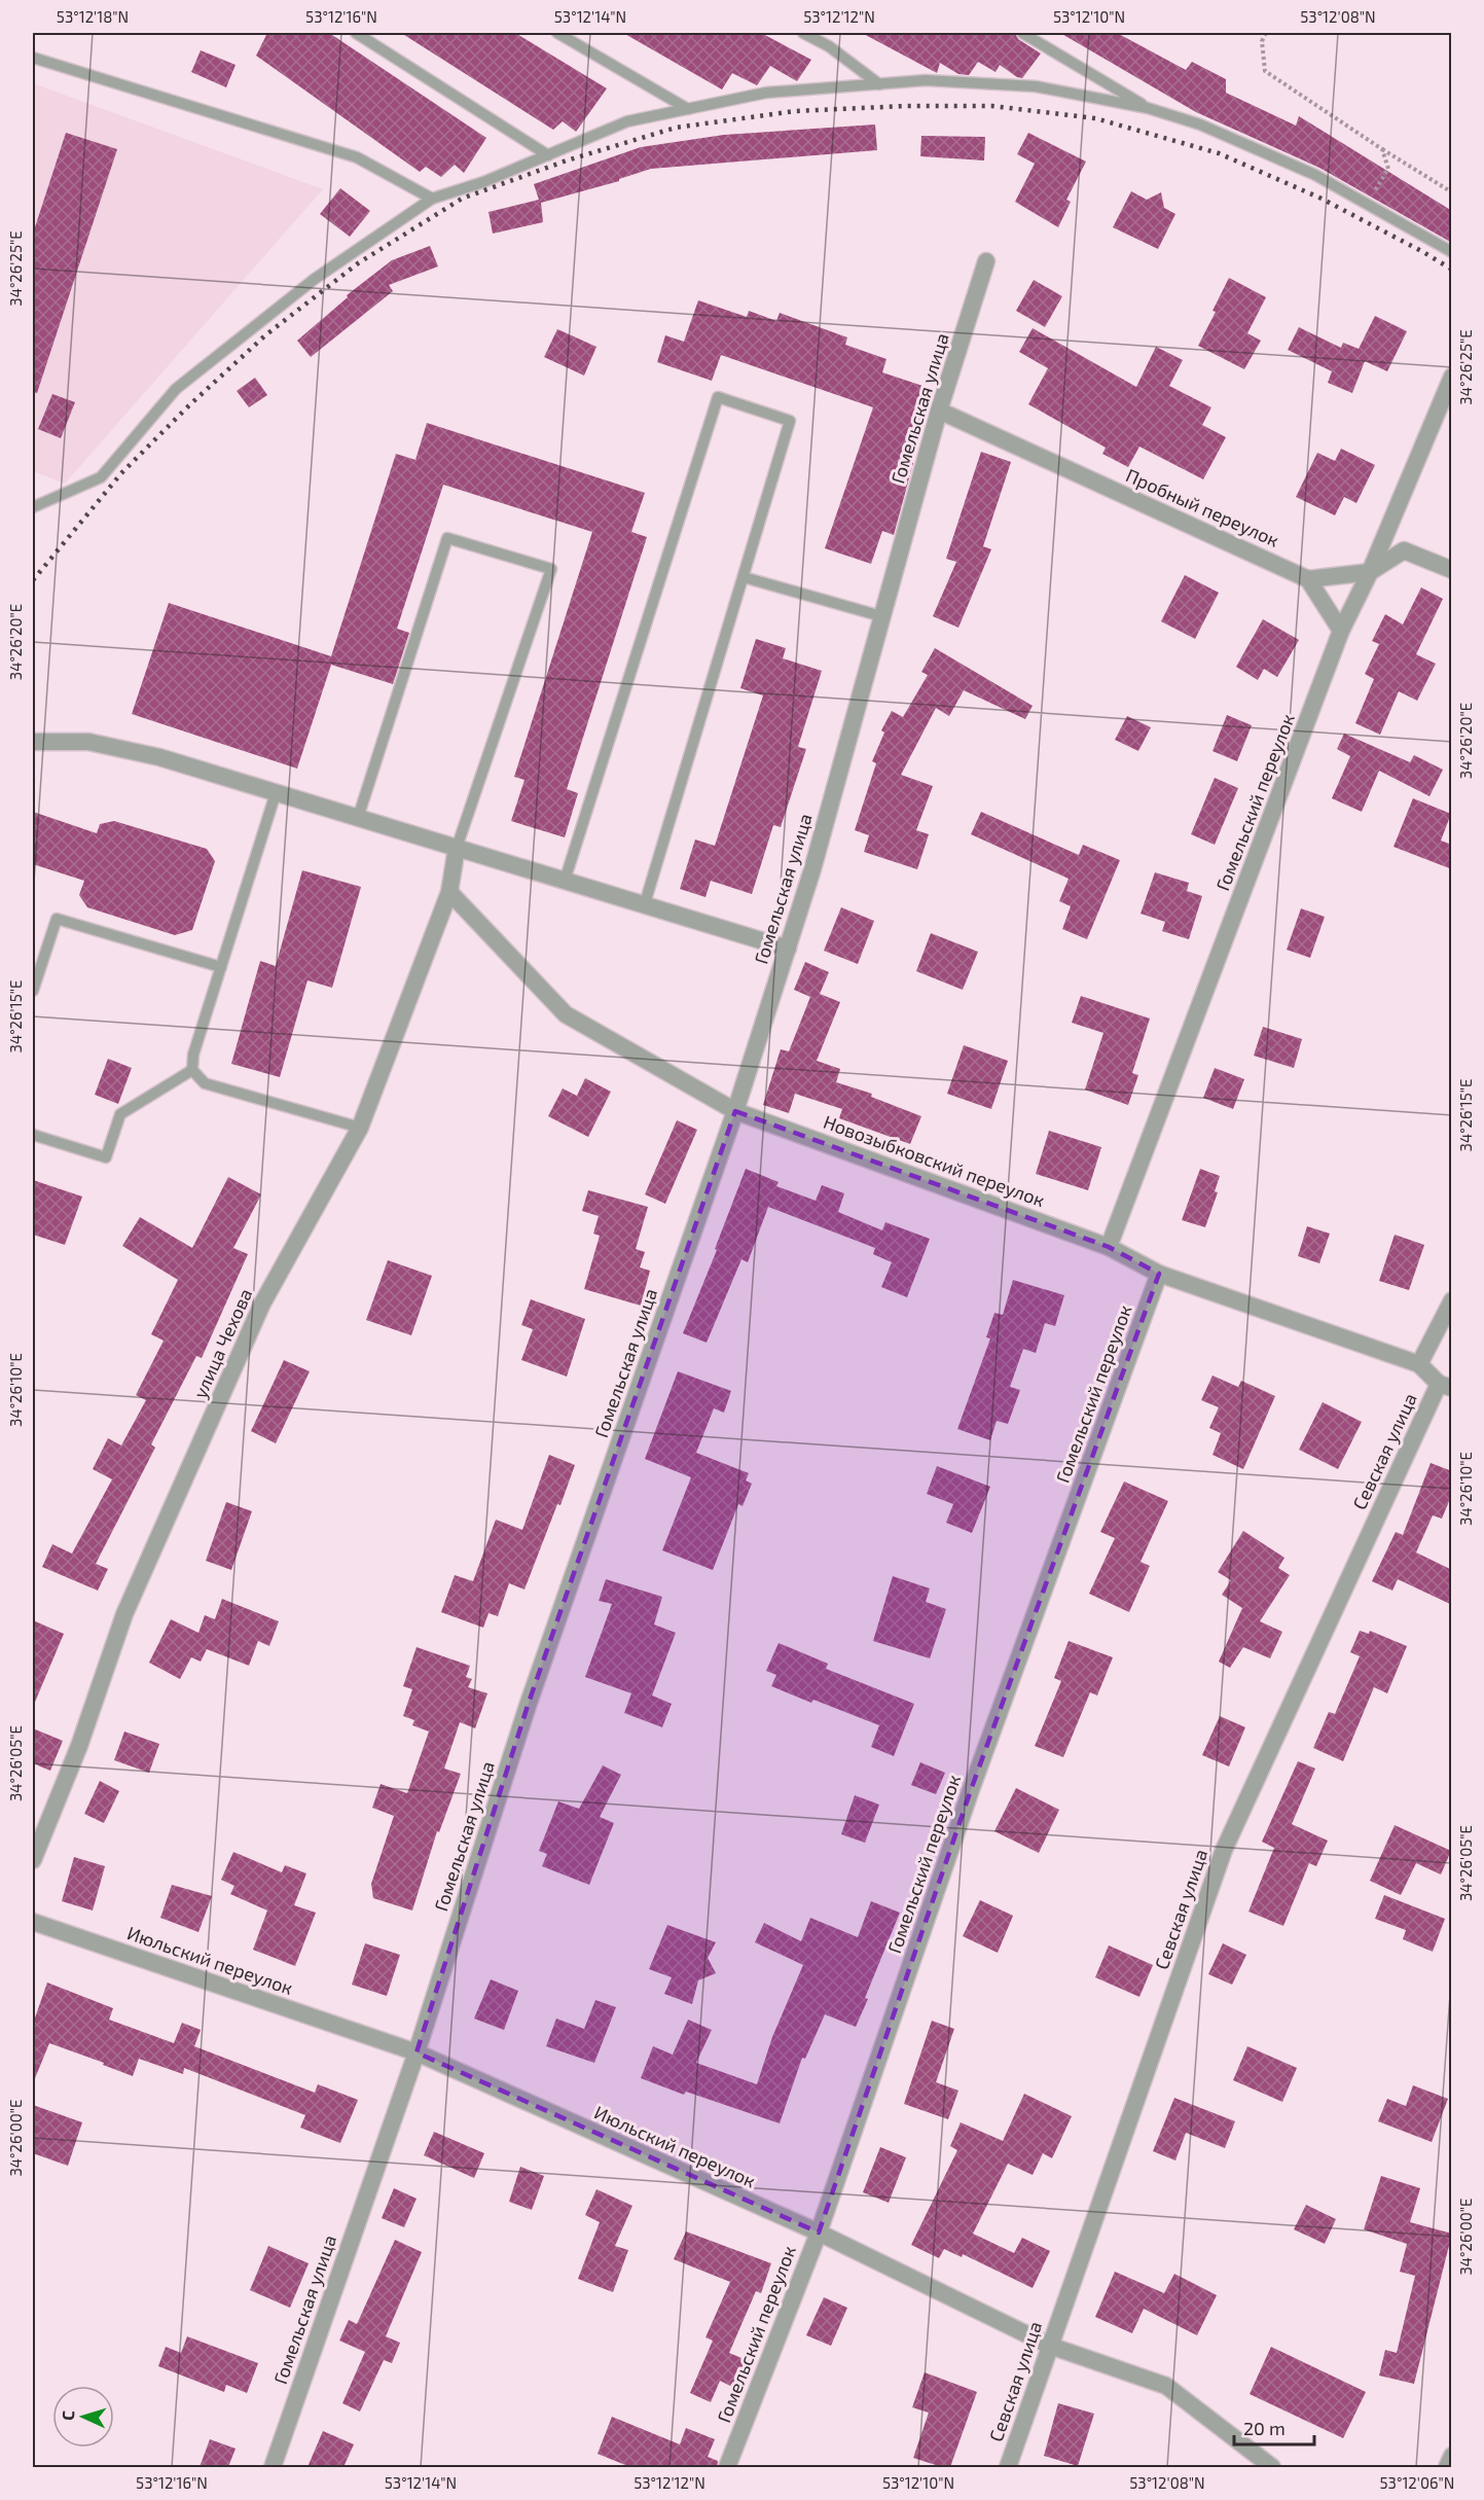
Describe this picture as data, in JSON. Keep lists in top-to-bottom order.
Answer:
{
  "streets": {
    "street": [
      "Гомельская улица",
      "Пробный переулок",
      "Гомельский переулок",
      "Новозыбковский переулок",
      "улица Чехова",
      "Севская улица",
      "Июльский переулок"
    ]
  },
  "crossings": [
    ["Гомельская улица", "Пробный переулок"],
    ["Гомельская улица", "Новозыбковский переулок"],
    ["Гомельская улица", "Июльский переулок"],
    ["Гомельский переулок", "Новозыбковский переулок"],
    ["Гомельский переулок", "Июльский переулок"],
    ["Новозыбковский переулок", "улица Чехова"],
    ["Новозыбковский переулок", "Севская улица"],
    ["Севская улица", "Июльский переулок"]
  ],
  "scale_bar": "20 m",
  "north": "left",
  "coordinates": [
    "53°12'18\"N",
    "53°12'16\"N",
    "53°12'14\"N",
    "53°12'12\"N",
    "53°12'10\"N",
    "53°12'08\"N",
    "34°26'25\"E",
    "34°26'20\"E",
    "34°26'15\"E",
    "34°26'10\"E",
    "34°26'05\"E",
    "34°26'00\"E",
    "53°12'06\"N"
  ]
}
